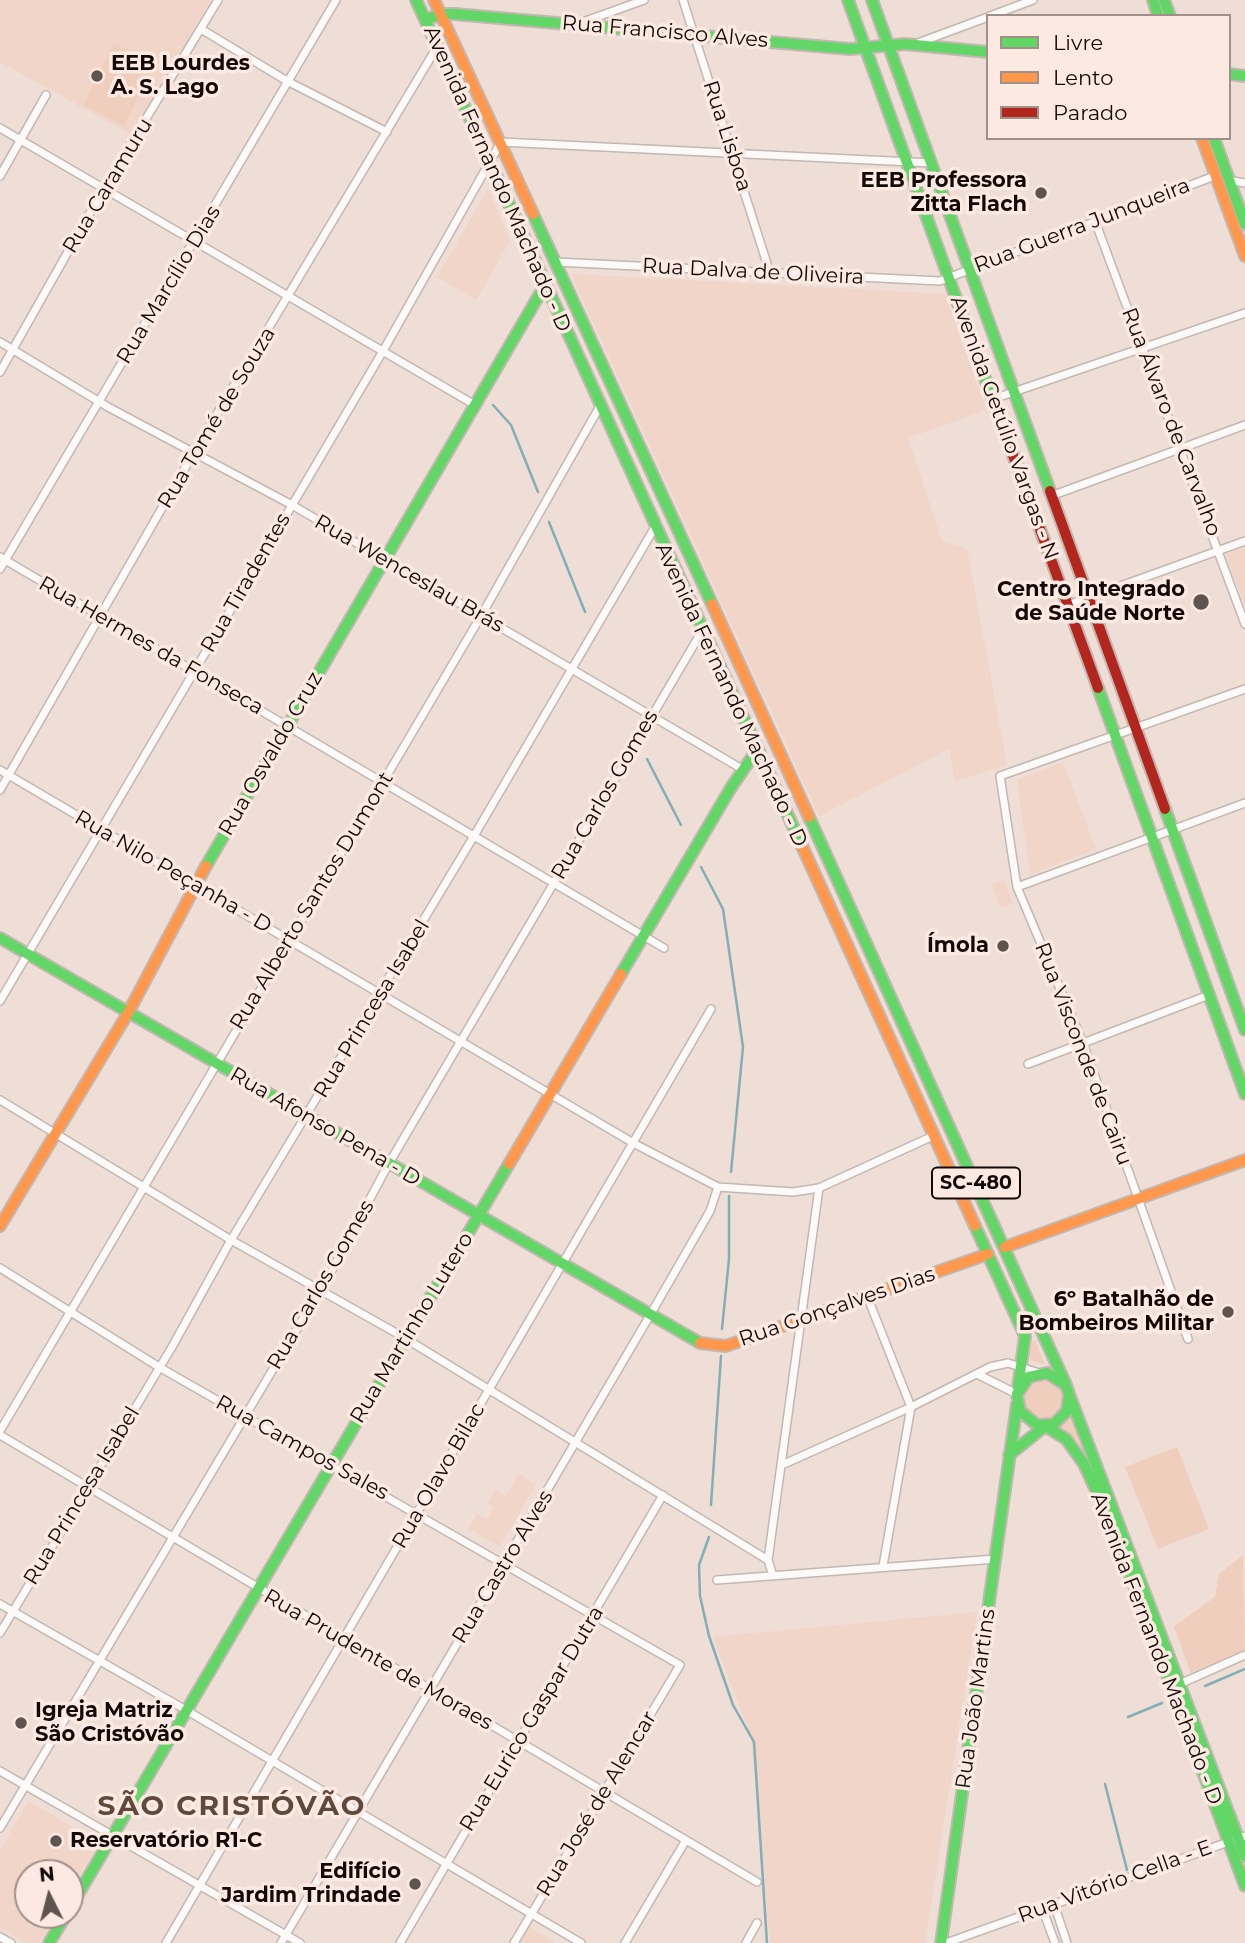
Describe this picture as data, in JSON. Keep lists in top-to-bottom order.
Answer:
{
  "streets": {
    "street": [
      "Rua Francisco Alves",
      "Rua Lisboa",
      "Avenida Fernando Machado - D",
      "Rua Caramuru",
      "Rua Guerra Junqueira",
      "Rua Dalva de Oliveira",
      "Rua Marcílio Dias",
      "Rua Tomé de Souza",
      "Rua Álvaro de Carvalho",
      "Avenida Getúlio Vargas - N",
      "Rua Wenceslau Brás",
      "Rua Tiradentes",
      "Rua Hermes da Fonseca",
      "Rua Osvaldo Cruz",
      "Rua Carlos Gomes",
      "Rua Nilo Peçanha - D",
      "Rua Alberto Santos Dumont",
      "Rua Princesa Isabel",
      "Rua Visconde de Cairu",
      "Rua Afonso Pena - D",
      "SC-480",
      "Rua Gonçalves Dias",
      "Rua Martinho Lutero",
      "Rua Campos Sales",
      "Rua Olavo Bilac",
      "Rua Castro Alves",
      "Rua Prudente de Moraes",
      "Rua João Martins",
      "Rua Eurico Gaspar Dutra",
      "Rua José de Alencar",
      "Rua Vitório Cella - E"
    ]
  },
  "crossings": [
    ["Rua Francisco Alves", "Rua Lisboa"],
    ["Rua Francisco Alves", "Avenida Fernando Machado - D"],
    ["Rua Francisco Alves", "Avenida Getúlio Vargas - N"],
    ["Rua Lisboa", "Rua Dalva de Oliveira"],
    ["Avenida Fernando Machado - D", "Rua Dalva de Oliveira"],
    ["Avenida Fernando Machado - D", "Rua Tomé de Souza"],
    ["Avenida Fernando Machado - D", "Rua Tiradentes"],
    ["Avenida Fernando Machado - D", "Rua Osvaldo Cruz"],
    ["Avenida Fernando Machado - D", "Rua Carlos Gomes"],
    ["Avenida Fernando Machado - D", "Rua Alberto Santos Dumont"],
    ["Avenida Fernando Machado - D", "Rua Princesa Isabel"],
    ["Avenida Fernando Machado - D", "Rua Gonçalves Dias"],
    ["Avenida Fernando Machado - D", "Rua Martinho Lutero"],
    ["Avenida Fernando Machado - D", "Rua João Martins"],
    ["Avenida Fernando Machado - D", "Rua Vitório Cella - E"],
    ["Rua Caramuru", "Rua Wenceslau Brás"],
    ["Rua Guerra Junqueira", "Rua Dalva de Oliveira"],
    ["Rua Guerra Junqueira", "Rua Álvaro de Carvalho"],
    ["Rua Guerra Junqueira", "Avenida Getúlio Vargas - N"],
    ["Rua Dalva de Oliveira", "Avenida Getúlio Vargas - N"],
    ["Rua Marcílio Dias", "Rua Wenceslau Brás"],
    ["Rua Marcílio Dias", "Rua Hermes da Fonseca"],
    ["Rua Tomé de Souza", "Rua Wenceslau Brás"],
    ["Rua Tomé de Souza", "Rua Hermes da Fonseca"],
    ["Rua Tomé de Souza", "Rua Nilo Peçanha - D"],
    ["Avenida Getúlio Vargas - N", "Rua Visconde de Cairu"],
    ["Rua Wenceslau Brás", "Rua Tiradentes"],
    ["Rua Wenceslau Brás", "Rua Osvaldo Cruz"],
    ["Rua Wenceslau Brás", "Rua Carlos Gomes"],
    ["Rua Wenceslau Brás", "Rua Alberto Santos Dumont"],
    ["Rua Wenceslau Brás", "Rua Princesa Isabel"],
    ["Rua Wenceslau Brás", "Rua Martinho Lutero"],
    ["Rua Tiradentes", "Rua Hermes da Fonseca"],
    ["Rua Tiradentes", "Rua Nilo Peçanha - D"],
    ["Rua Tiradentes", "Rua Afonso Pena - D"],
    ["Rua Hermes da Fonseca", "Rua Osvaldo Cruz"],
    ["Rua Hermes da Fonseca", "Rua Carlos Gomes"],
    ["Rua Hermes da Fonseca", "Rua Alberto Santos Dumont"],
    ["Rua Hermes da Fonseca", "Rua Princesa Isabel"],
    ["Rua Hermes da Fonseca", "Rua Martinho Lutero"],
    ["Rua Osvaldo Cruz", "Rua Nilo Peçanha - D"],
    ["Rua Osvaldo Cruz", "Rua Afonso Pena - D"],
    ["Rua Carlos Gomes", "Rua Nilo Peçanha - D"],
    ["Rua Carlos Gomes", "Rua Afonso Pena - D"],
    ["Rua Carlos Gomes", "Rua Campos Sales"],
    ["Rua Carlos Gomes", "Rua Prudente de Moraes"],
    ["Rua Nilo Peçanha - D", "Rua Alberto Santos Dumont"],
    ["Rua Nilo Peçanha - D", "Rua Princesa Isabel"],
    ["Rua Nilo Peçanha - D", "Rua Martinho Lutero"],
    ["Rua Nilo Peçanha - D", "Rua Olavo Bilac"],
    ["Rua Nilo Peçanha - D", "Rua Castro Alves"],
    ["Rua Alberto Santos Dumont", "Rua Afonso Pena - D"],
    ["Rua Alberto Santos Dumont", "Rua Campos Sales"],
    ["Rua Alberto Santos Dumont", "Rua Prudente de Moraes"],
    ["Rua Princesa Isabel", "Rua Afonso Pena - D"],
    ["Rua Princesa Isabel", "Rua Campos Sales"],
    ["Rua Princesa Isabel", "Rua Prudente de Moraes"],
    ["Rua Afonso Pena - D", "Rua Gonçalves Dias"],
    ["Rua Afonso Pena - D", "Rua Martinho Lutero"],
    ["Rua Afonso Pena - D", "Rua Olavo Bilac"],
    ["Rua Afonso Pena - D", "Rua Castro Alves"],
    ["Rua Gonçalves Dias", "Rua Castro Alves"],
    ["Rua Martinho Lutero", "Rua Campos Sales"],
    ["Rua Martinho Lutero", "Rua Prudente de Moraes"],
    ["Rua Campos Sales", "Rua Olavo Bilac"],
    ["Rua Campos Sales", "Rua Castro Alves"],
    ["Rua Campos Sales", "Rua Eurico Gaspar Dutra"],
    ["Rua Campos Sales", "Rua José de Alencar"],
    ["Rua Olavo Bilac", "Rua Prudente de Moraes"],
    ["Rua Castro Alves", "Rua Prudente de Moraes"],
    ["Rua Prudente de Moraes", "Rua Eurico Gaspar Dutra"],
    ["Rua Prudente de Moraes", "Rua José de Alencar"],
    ["Rua João Martins", "Rua Vitório Cella - E"]
  ],
  "districts": ["SÃO CRISTÓVÃO"],
  "places": [
    "EEB Lourdes A. S. Lago",
    "EEB Professora Zitta Flach",
    "Centro Integrado de Saúde Norte",
    "Ímola",
    "6º Batalhão de Bombeiros Militar",
    "Igreja Matriz São Cristóvão",
    "Reservatório R1-C",
    "Edifício Jardim Trindade"
  ],
  "legend": ["Livre", "Lento", "Parado"],
  "north": "top"
}
